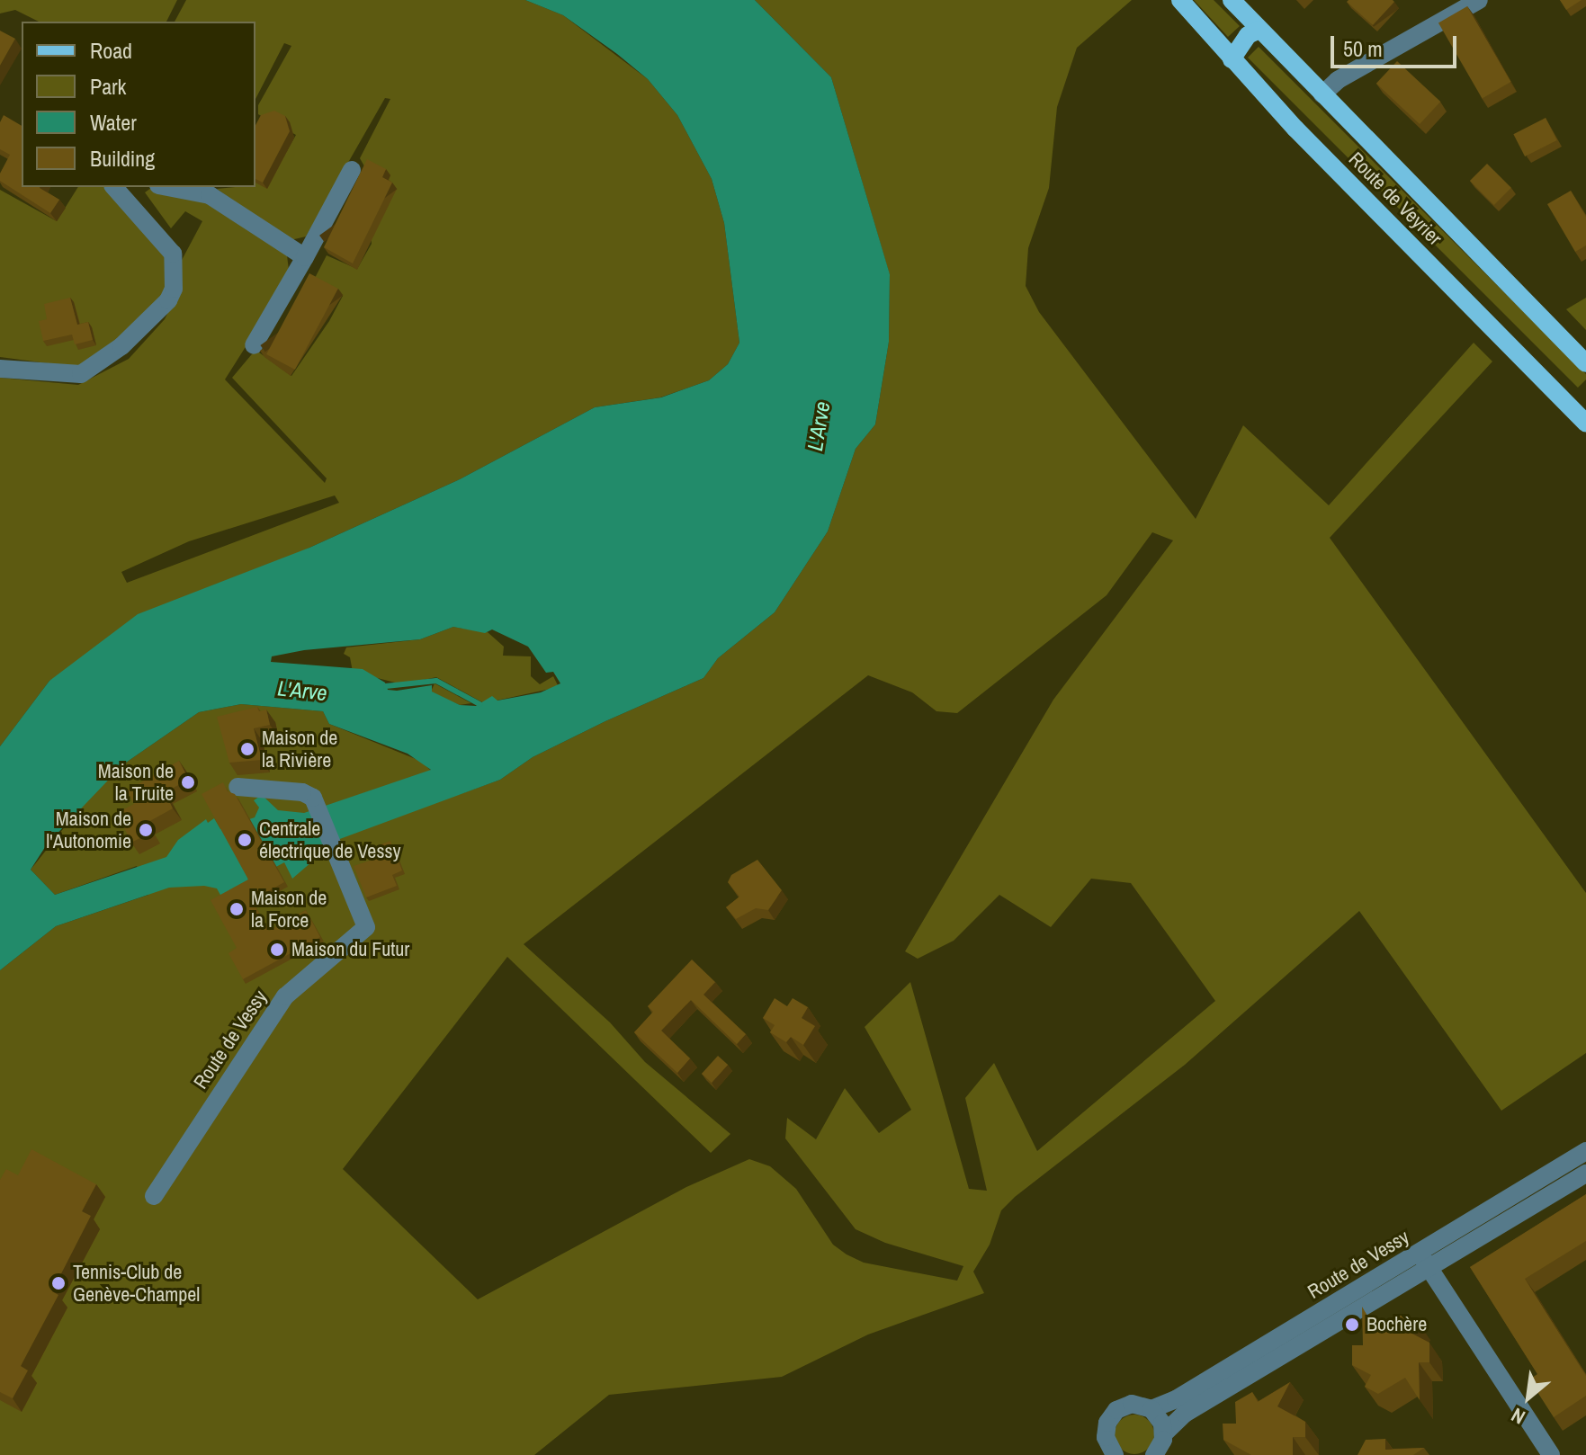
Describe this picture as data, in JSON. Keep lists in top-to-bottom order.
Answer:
{
  "streets": {
    "main road": ["Route de Veyrier"],
    "street": ["Route de Vessy"]
  },
  "water": ["L'Arve"],
  "places": [
    "Maison de la Rivière",
    "Maison de la Truite",
    "Maison de l'Autonomie",
    "Centrale électrique de Vessy",
    "Maison de la Force",
    "Maison du Futur",
    "Tennis-Club de Genève-Champel",
    "Bochère"
  ],
  "legend": [
    "Road",
    "Park",
    "Water",
    "Building"
  ],
  "scale_bar": "50 m",
  "north": "bottom left"
}
